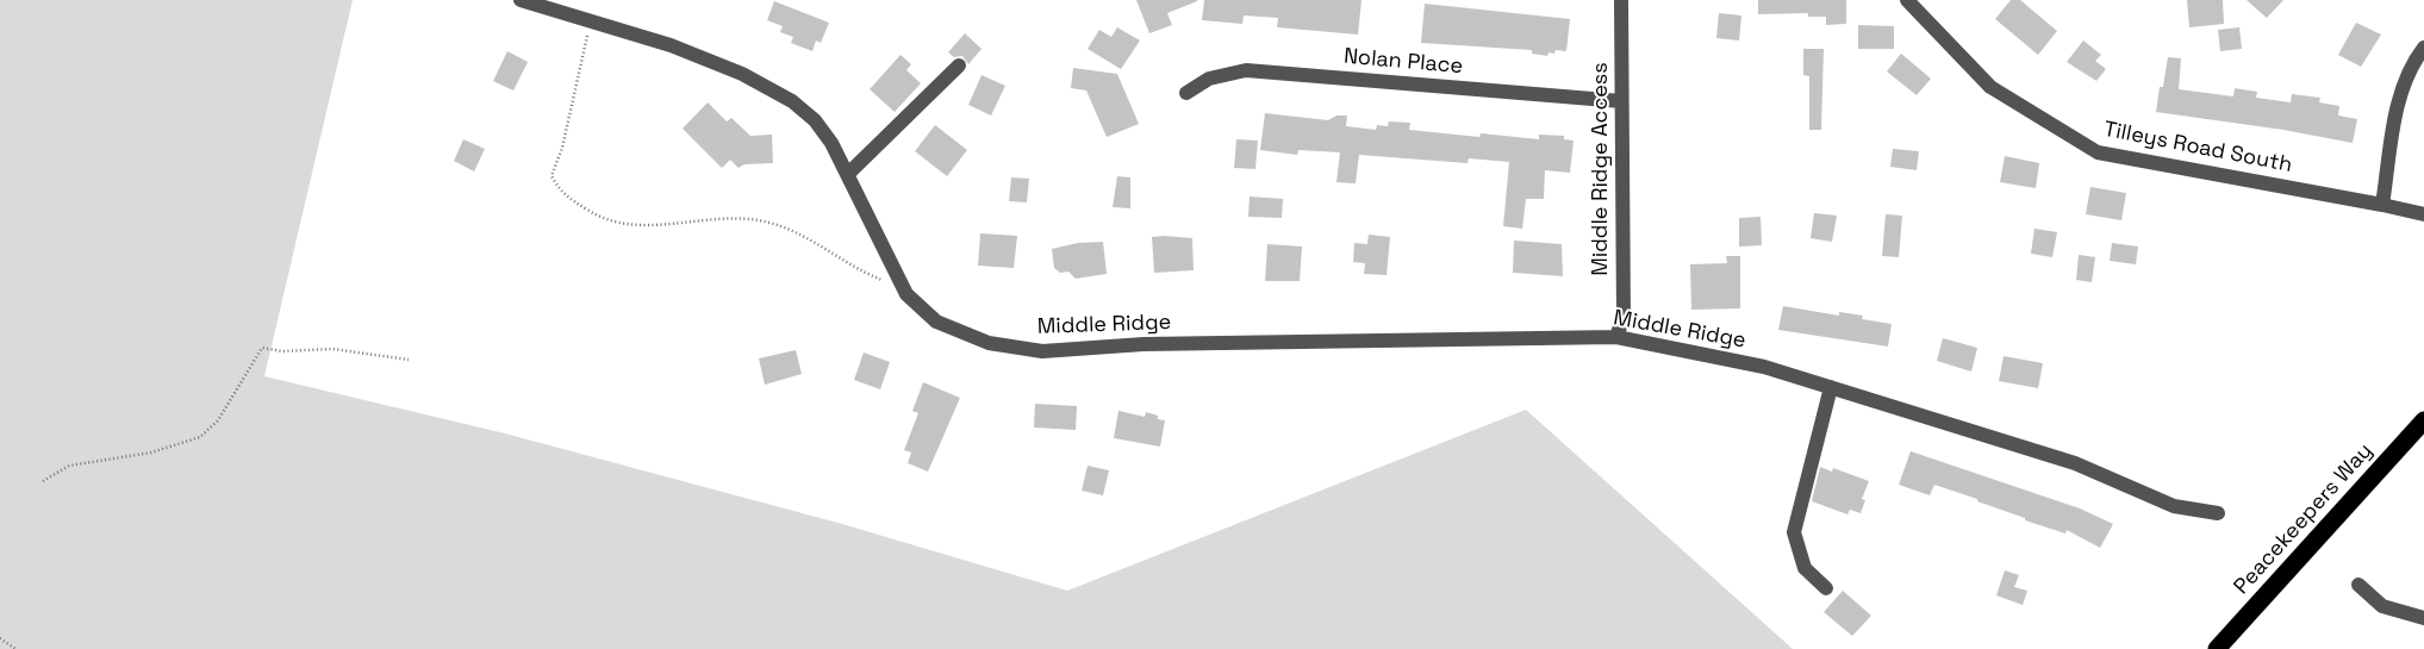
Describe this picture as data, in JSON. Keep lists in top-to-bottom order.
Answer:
{
  "streets": {
    "highway": ["Peacekeepers Way"],
    "street": [
      "Nolan Place",
      "Tilleys Road South",
      "Middle Ridge Access",
      "Middle Ridge"
    ]
  },
  "crossings": [
    ["Nolan Place", "Middle Ridge Access"],
    ["Middle Ridge Access", "Middle Ridge"]
  ]
}
